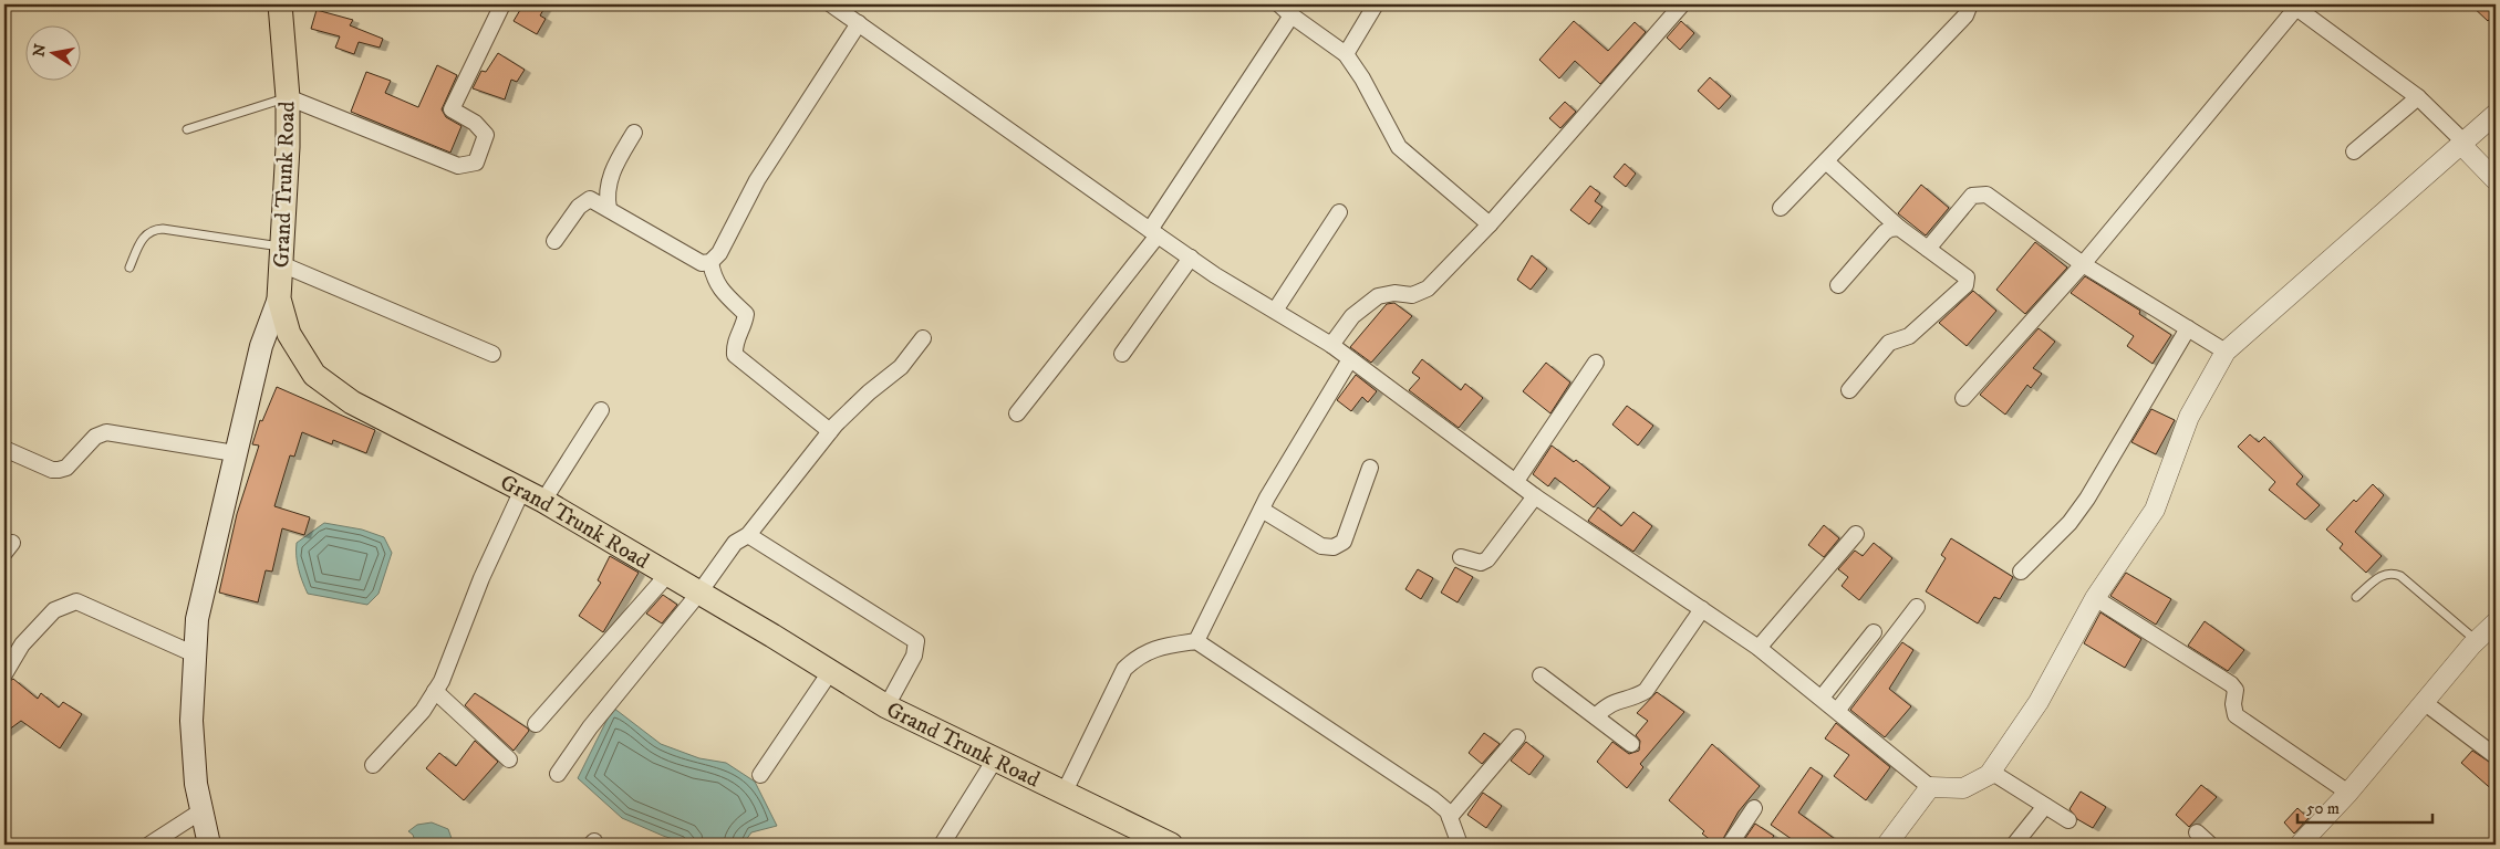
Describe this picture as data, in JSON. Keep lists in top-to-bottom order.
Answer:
{
  "streets": {
    "main road": ["Grand Trunk Road"]
  },
  "scale_bar": "50 m",
  "north": "left"
}
